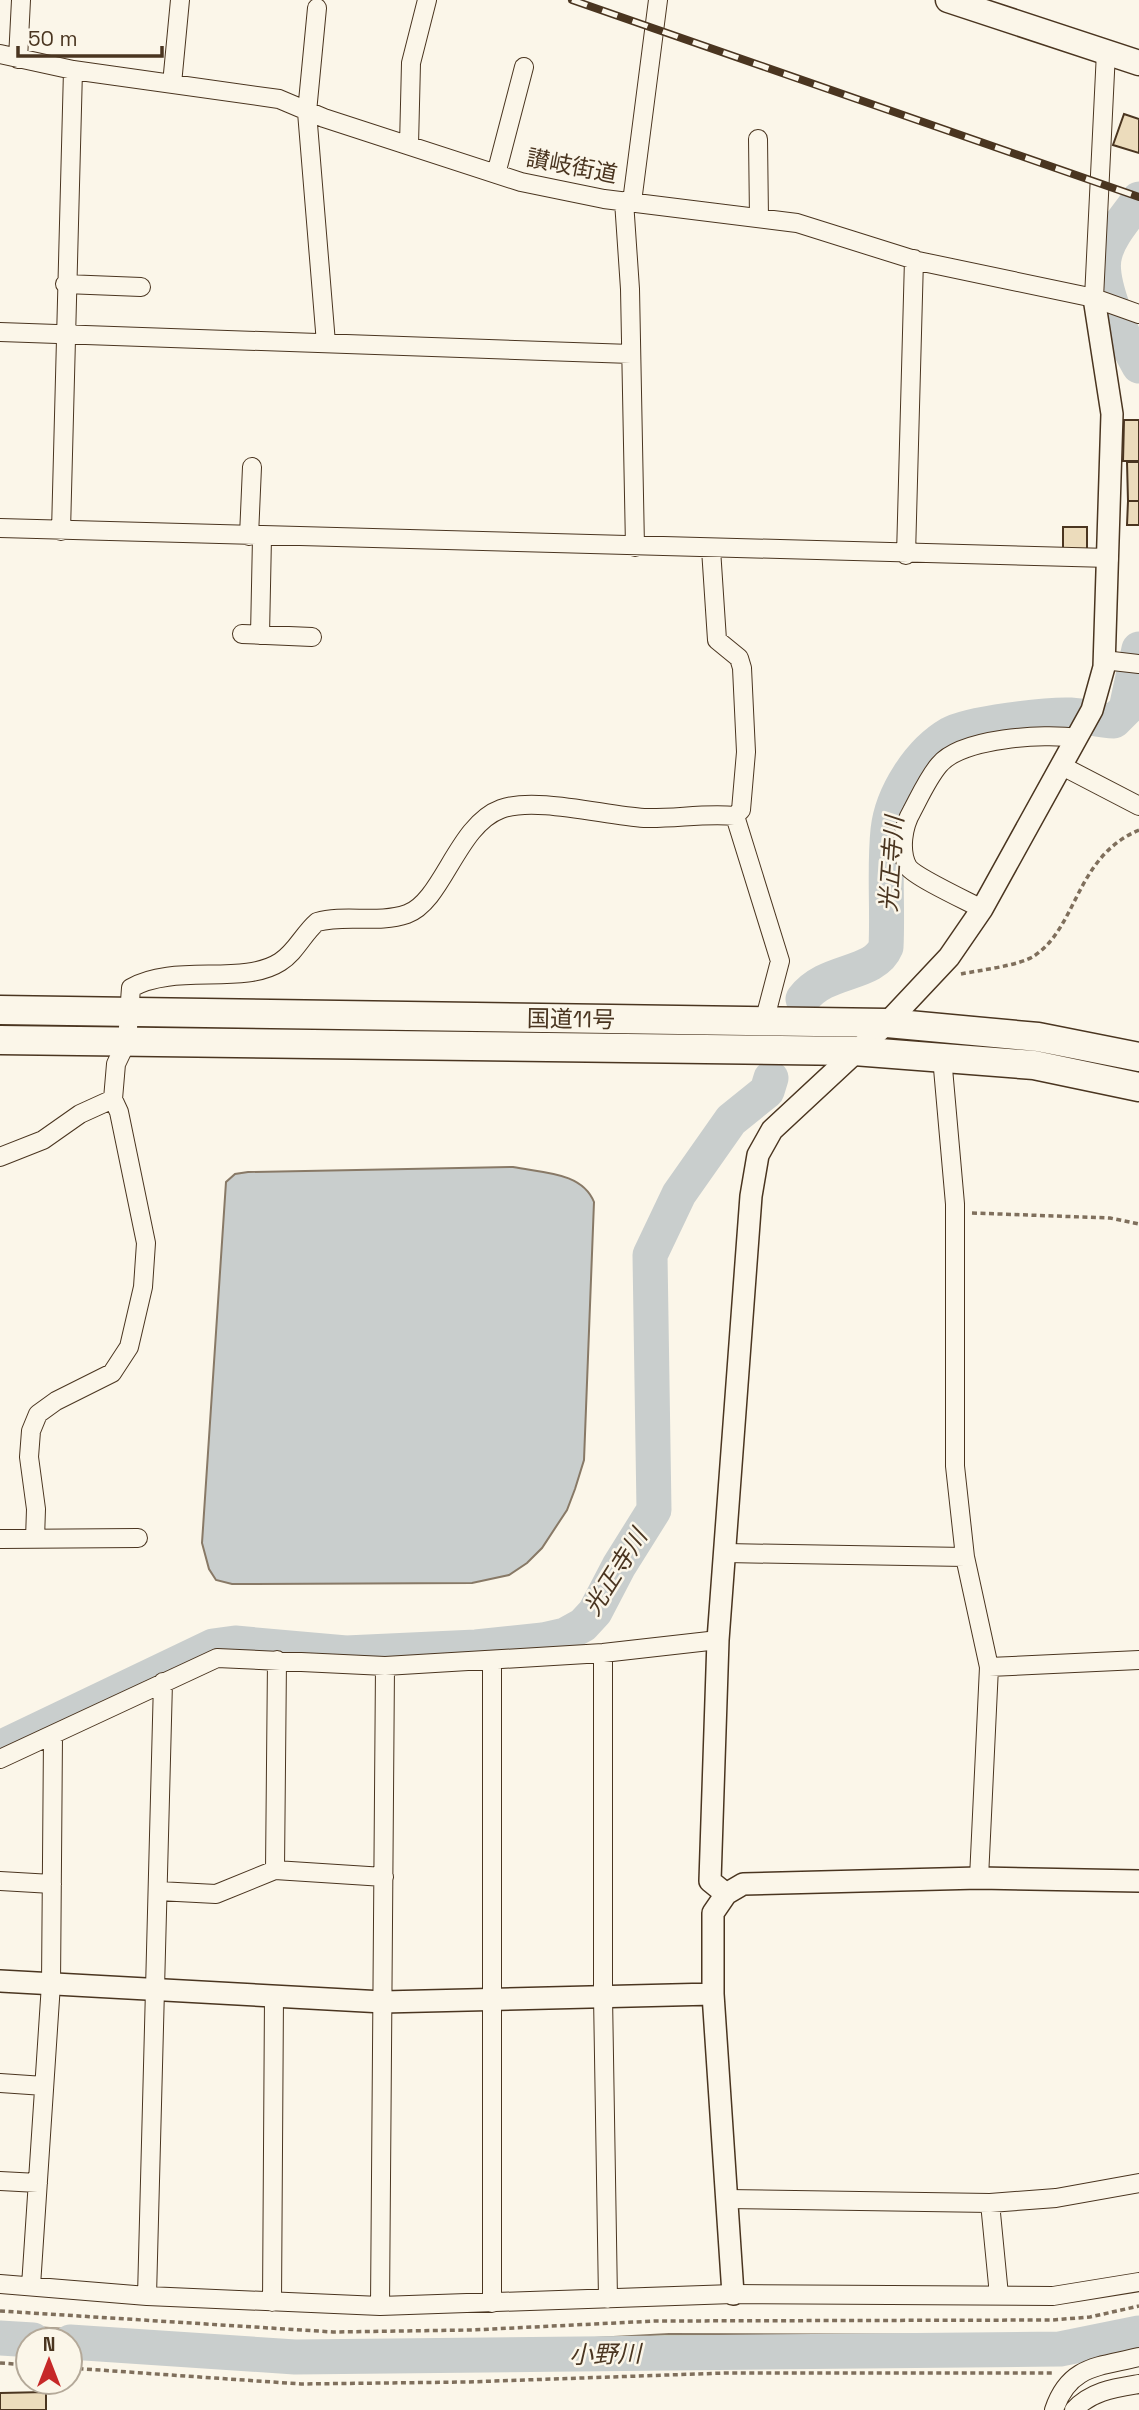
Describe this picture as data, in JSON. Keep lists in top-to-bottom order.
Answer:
{
  "streets": {
    "highway": ["国道11号"],
    "street": ["讃岐街道"]
  },
  "water": ["光正寺川", "小野川"],
  "scale_bar": "50 m",
  "north": "top"
}
